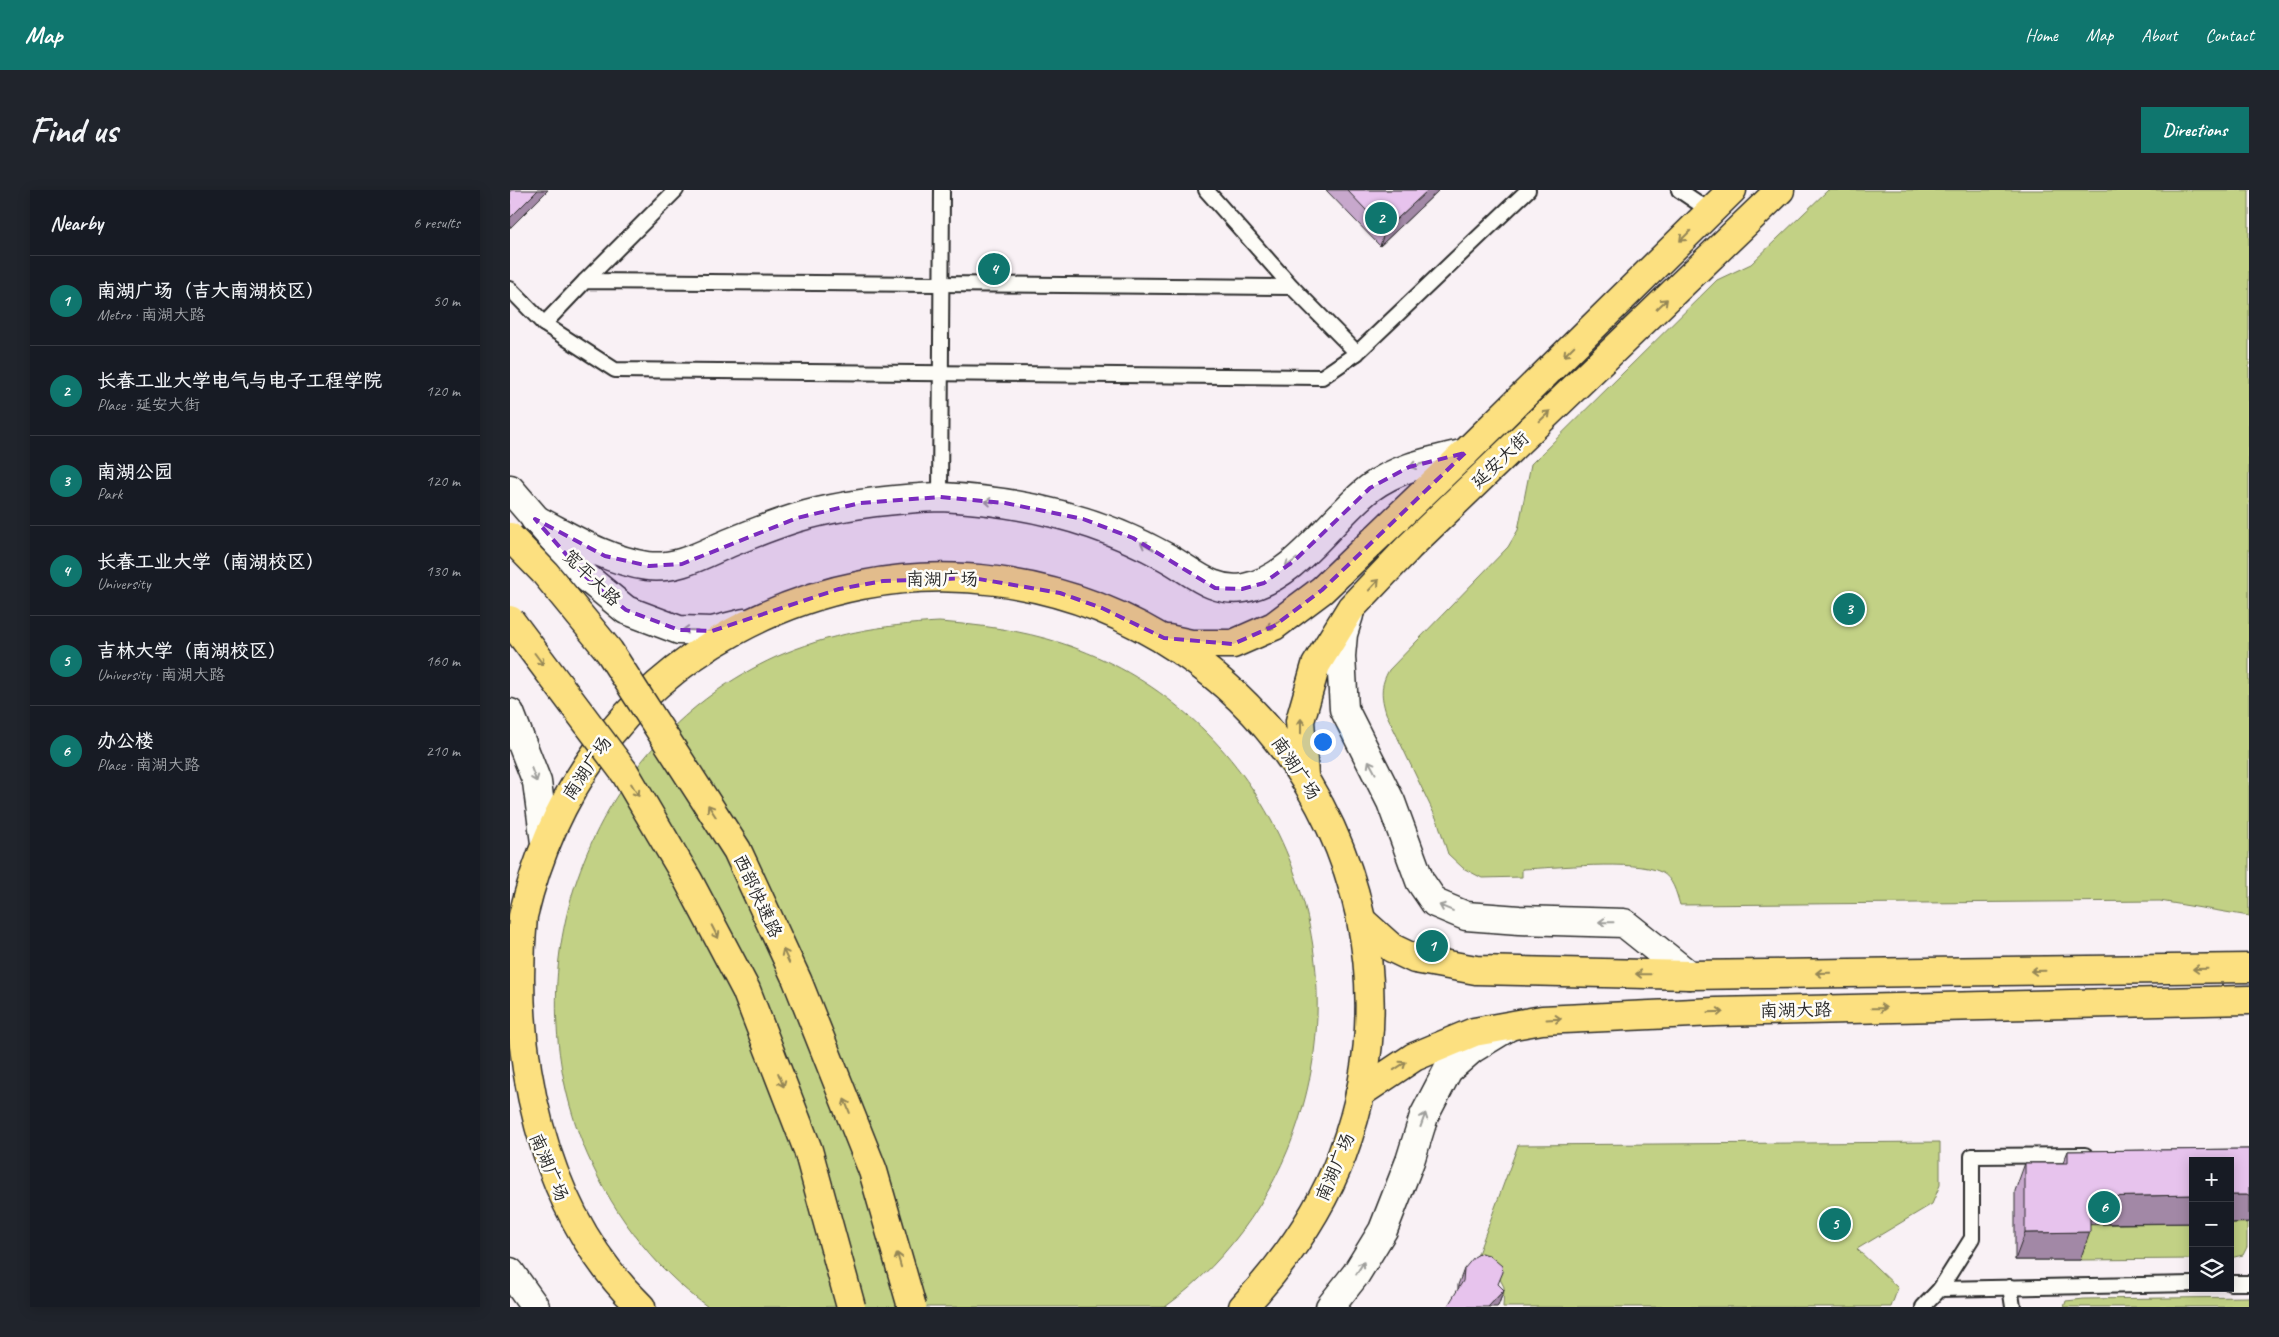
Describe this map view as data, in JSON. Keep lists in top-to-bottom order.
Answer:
{
  "streets": {
    "main road": [
      "延安大街",
      "宽平大路",
      "南湖广场",
      "西部快速路",
      "南湖大路"
    ]
  },
  "crossings": [
    ["延安大街", "南湖广场"],
    ["宽平大路", "南湖广场"],
    ["南湖广场", "南湖大路"]
  ],
  "one_way": ["宽平大路"],
  "page": {
    "header": "Map",
    "nav": [
      "Home",
      "Map",
      "About",
      "Contact"
    ],
    "buttons": "Directions",
    "title": "Find us",
    "heading": ["Nearby", "6 results"],
    "pins": [
      "2",
      "4",
      "3",
      "1",
      "6",
      "5"
    ],
    "list": [
      {
        "mark": "1",
        "name": "南湖广场（吉大南湖校区）",
        "note": "Metro · 南湖大路",
        "value": "50 m"
      },
      {
        "mark": "2",
        "name": "长春工业大学电气与电子工程学院",
        "note": "Place · 延安大街",
        "value": "120 m"
      },
      {
        "mark": "3",
        "name": "南湖公园",
        "note": "Park",
        "value": "120 m"
      },
      {
        "mark": "4",
        "name": "长春工业大学（南湖校区）",
        "note": "University",
        "value": "130 m"
      },
      {
        "mark": "5",
        "name": "吉林大学（南湖校区）",
        "note": "University · 南湖大路",
        "value": "160 m"
      },
      {
        "mark": "6",
        "name": "办公楼",
        "note": "Place · 南湖大路",
        "value": "210 m"
      }
    ],
    "map_buttons": ["+", "−"]
  }
}
